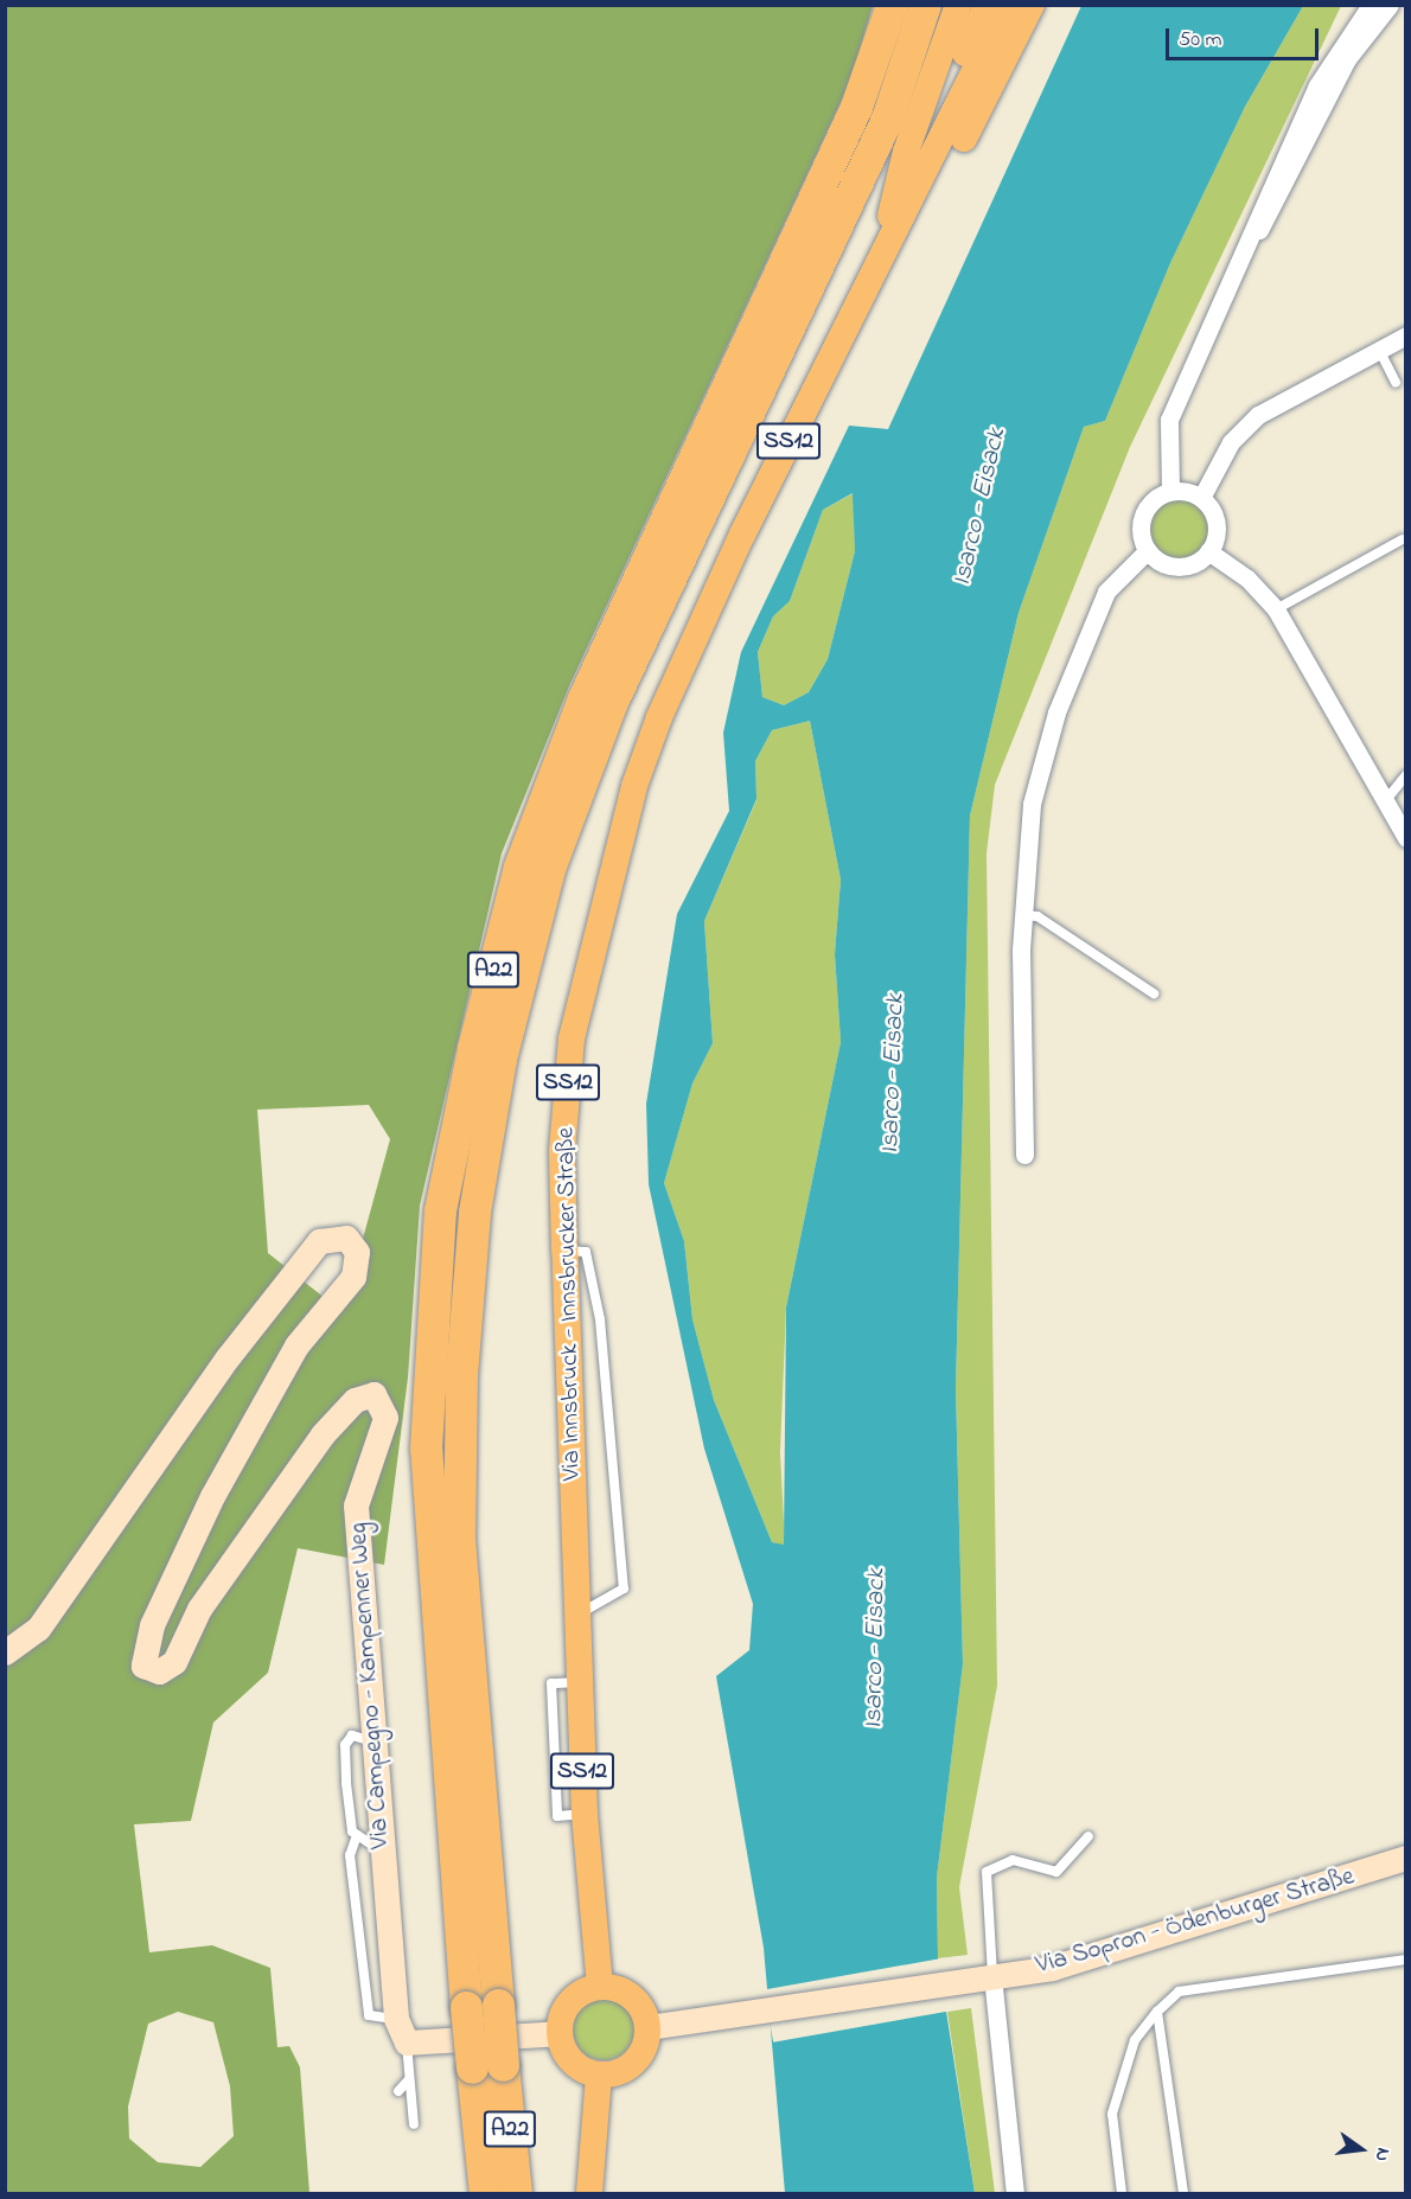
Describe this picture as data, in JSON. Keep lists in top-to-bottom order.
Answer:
{
  "streets": {
    "highway": ["A22"],
    "main road": ["SS12", "Via Innsbruck - Innsbrucker Straße"],
    "street": ["Via Campegno - Kampenner Weg", "Via Sopron - Ödenburger Straße"]
  },
  "crossings": [
    ["Via Innsbruck - Innsbrucker Straße", "Via Sopron - Ödenburger Straße"]
  ],
  "water": ["Isarco - Eisack"],
  "scale_bar": "50 m",
  "north": "right"
}
